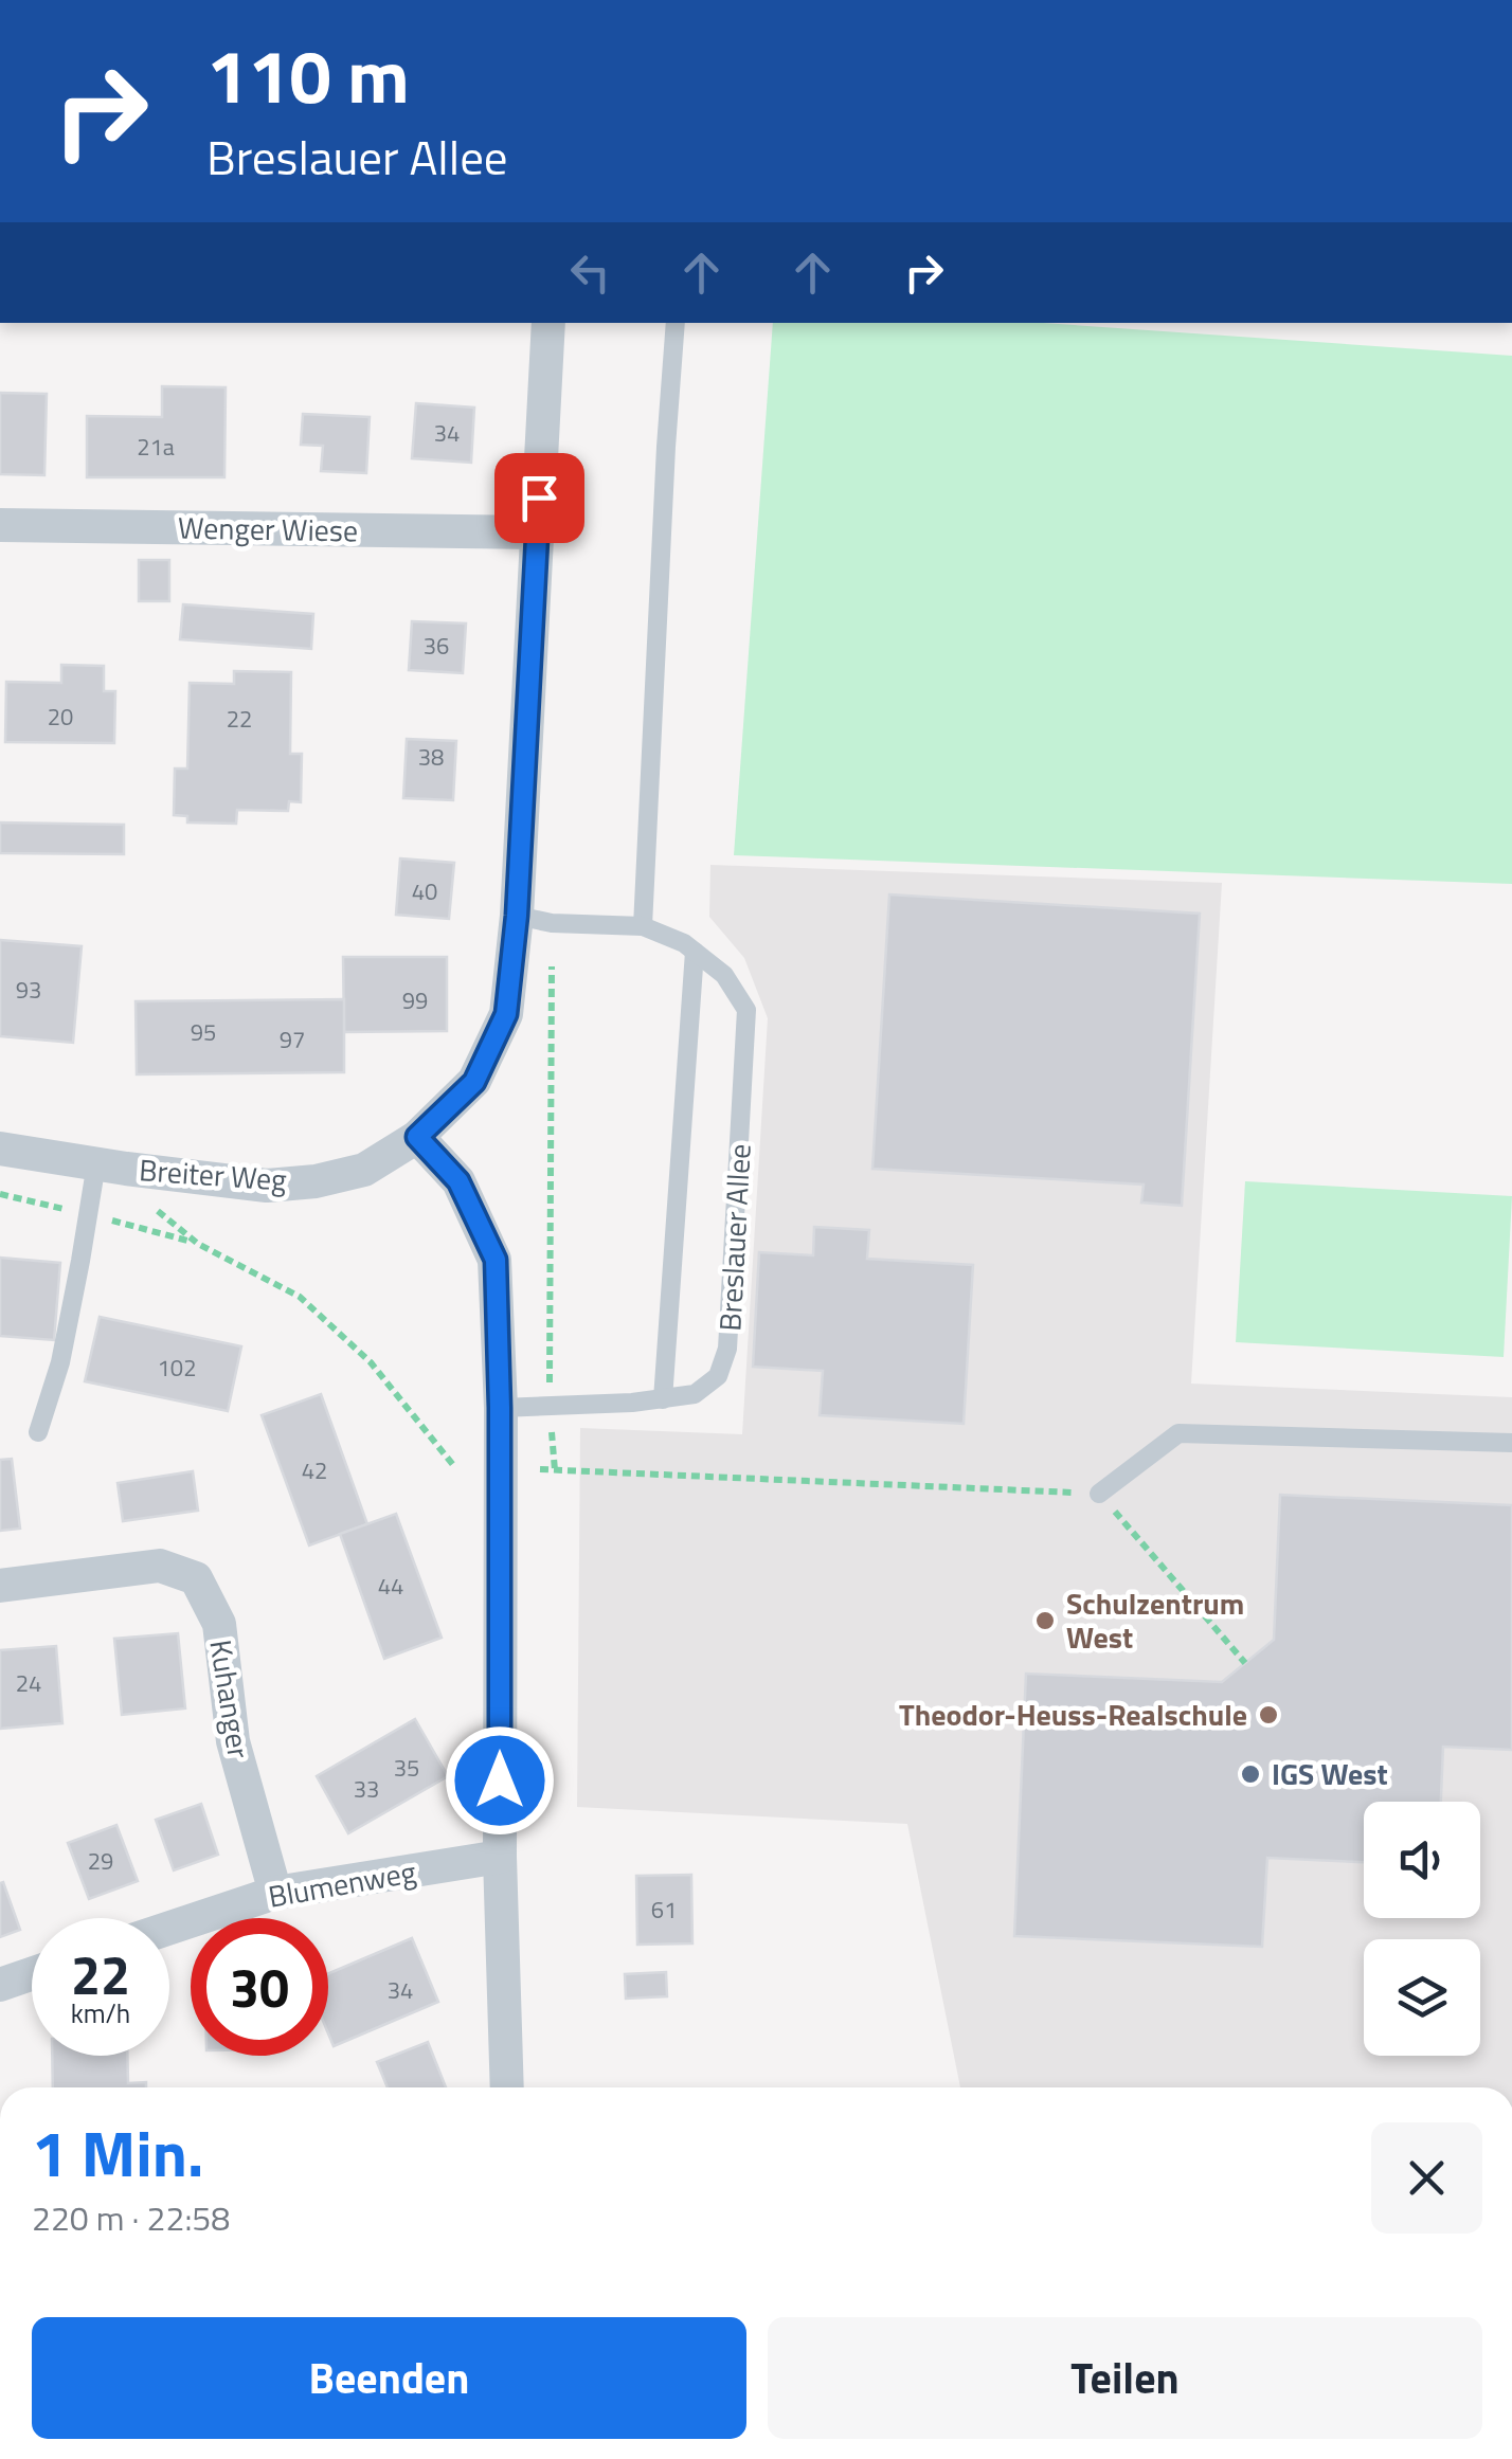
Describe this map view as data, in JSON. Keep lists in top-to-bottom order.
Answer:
{
  "streets": {
    "street": [
      "Wenger Wiese",
      "Breiter Weg",
      "Kuhanger",
      "Blumenweg"
    ],
    "lane": ["Breslauer Allee"]
  },
  "crossings": [
    ["Kuhanger", "Blumenweg"]
  ],
  "places": ["Schulzentrum West", "Theodor-Heuss-Realschule", "IGS West"],
  "house_numbers": [
    "34",
    "21a",
    "36",
    "20",
    "22",
    "38",
    "40",
    "93",
    "99",
    "95",
    "97",
    "102",
    "42",
    "44",
    "24",
    "35",
    "33",
    "29",
    "61",
    "34"
  ],
  "page": {
    "turn": ["110 m", "Breslauer Allee"],
    "speed": "22 km/h",
    "limit": "30",
    "heading": ["1 Min.", "220 m · 22:58"],
    "buttons": ["Beenden", "Teilen"]
  }
}
